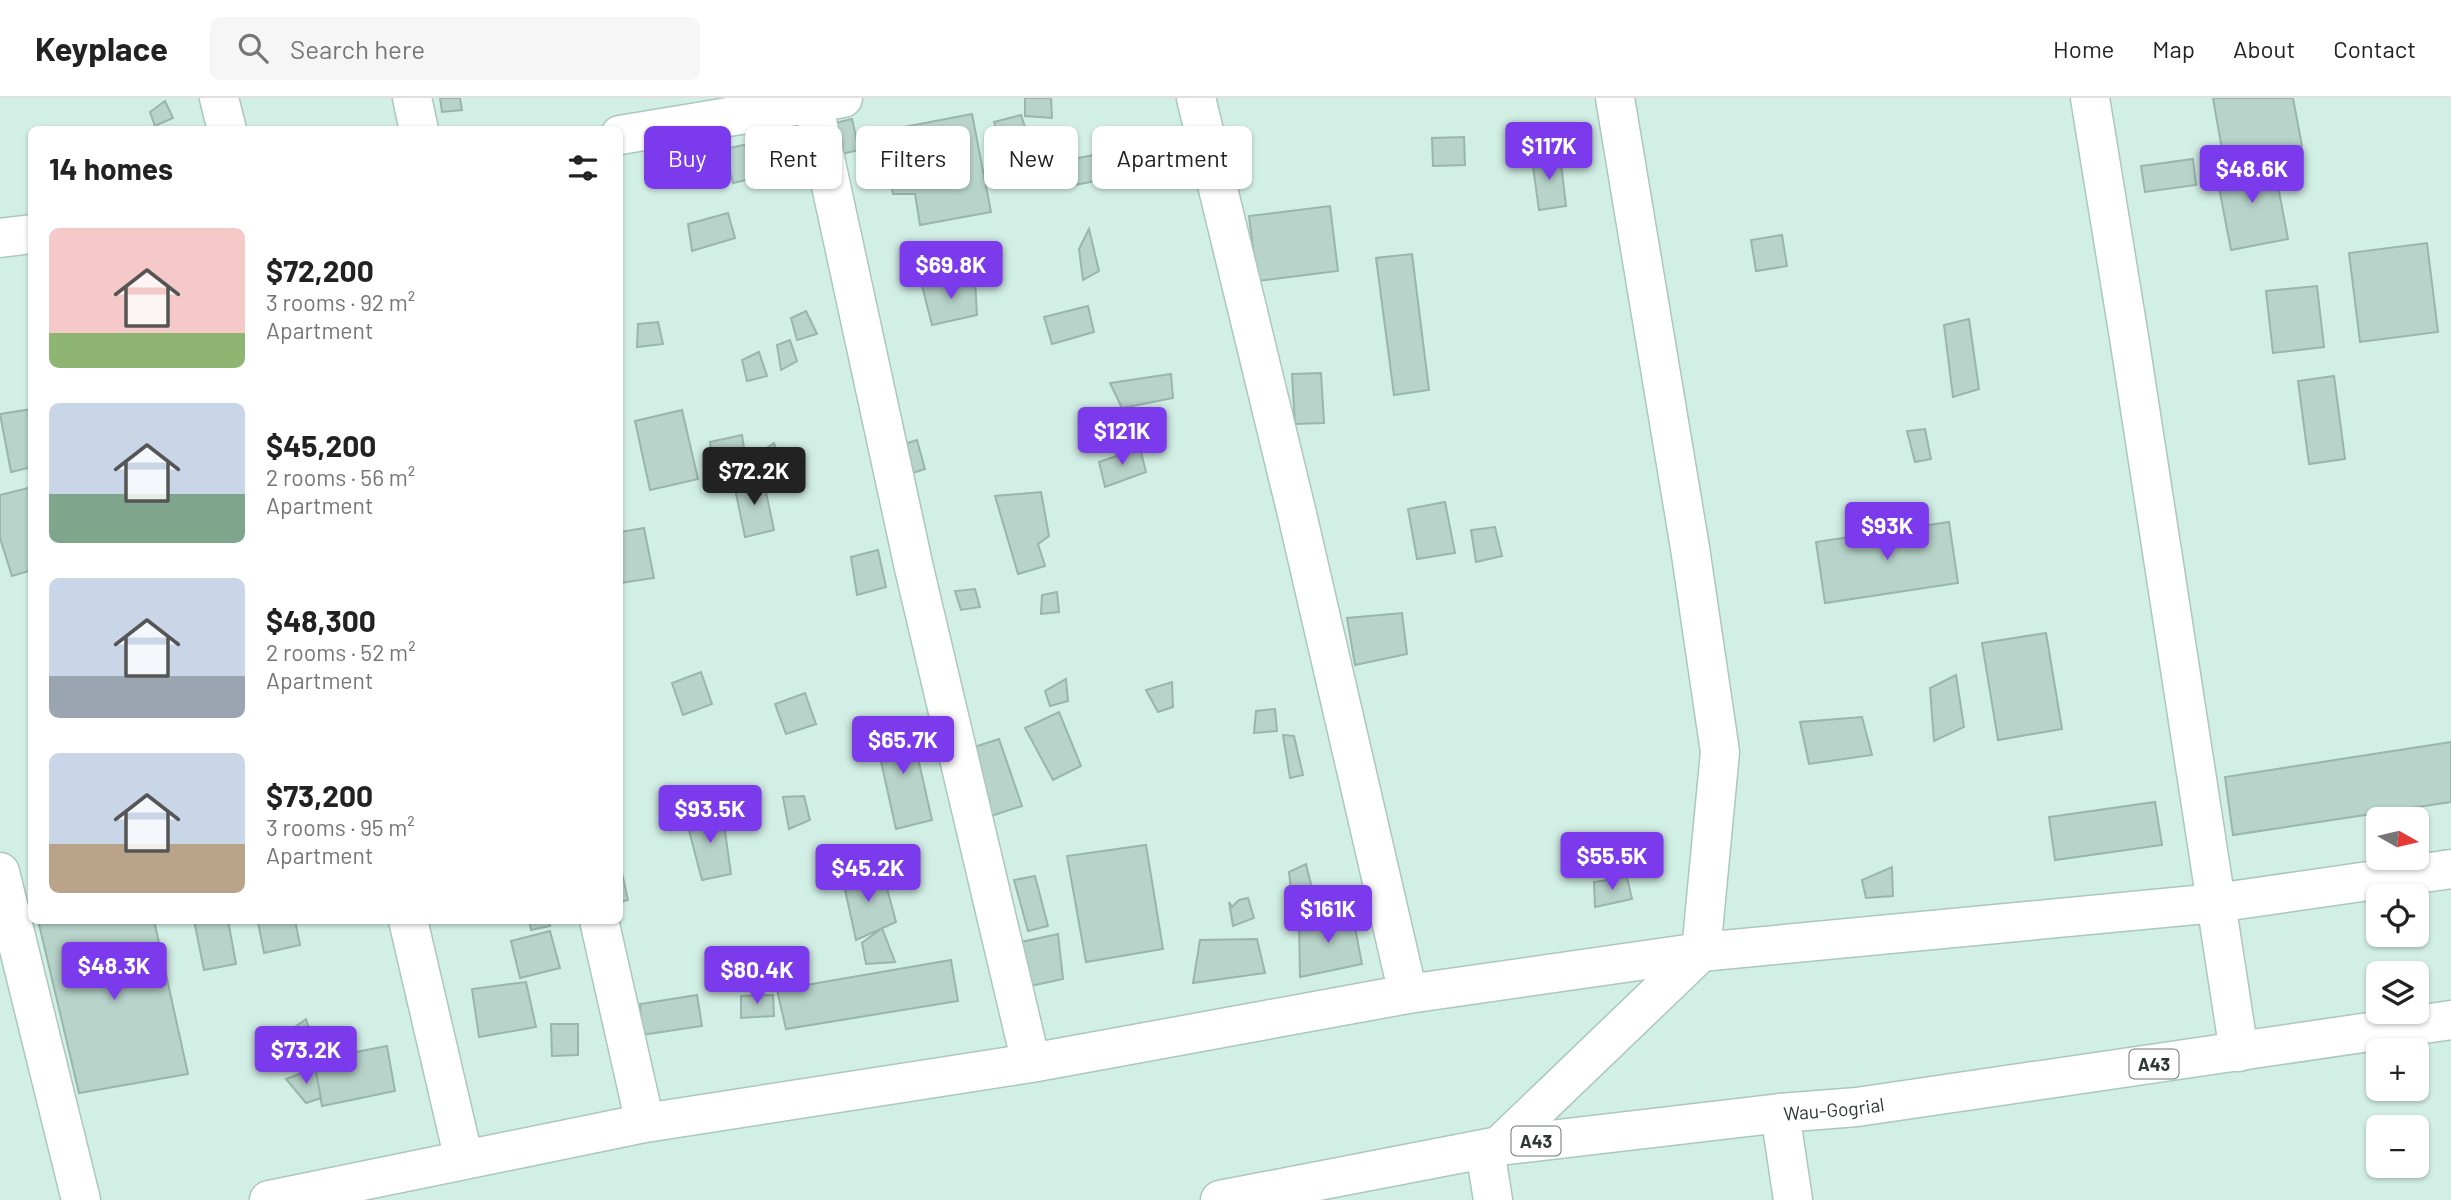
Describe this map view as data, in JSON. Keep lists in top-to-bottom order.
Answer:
{
  "streets": {
    "street": ["A43", "Wau-Gogrial"]
  },
  "north": "right",
  "page": {
    "header": "Keyplace",
    "search": "Search here",
    "nav": [
      "Home",
      "Map",
      "About",
      "Contact"
    ],
    "price": [
      "$117K",
      "$48.6K",
      "$69.8K",
      "$121K",
      "$72.2K",
      "$93K",
      "$65.7K",
      "$93.5K",
      "$55.5K",
      "$45.2K",
      "$161K",
      "$48.3K",
      "$80.4K",
      "$73.2K"
    ],
    "chip": [
      "Buy",
      "Rent",
      "Filters",
      "New",
      "Apartment"
    ],
    "heading": "14 homes",
    "list": [
      {
        "name": "$72,200",
        "note": "3 rooms · 92 m² · Apartment"
      },
      {
        "name": "$45,200",
        "note": "2 rooms · 56 m² · Apartment"
      },
      {
        "name": "$48,300",
        "note": "2 rooms · 52 m² · Apartment"
      },
      {
        "name": "$73,200",
        "note": "3 rooms · 95 m² · Apartment"
      }
    ],
    "map_buttons": ["+", "−"]
  }
}
